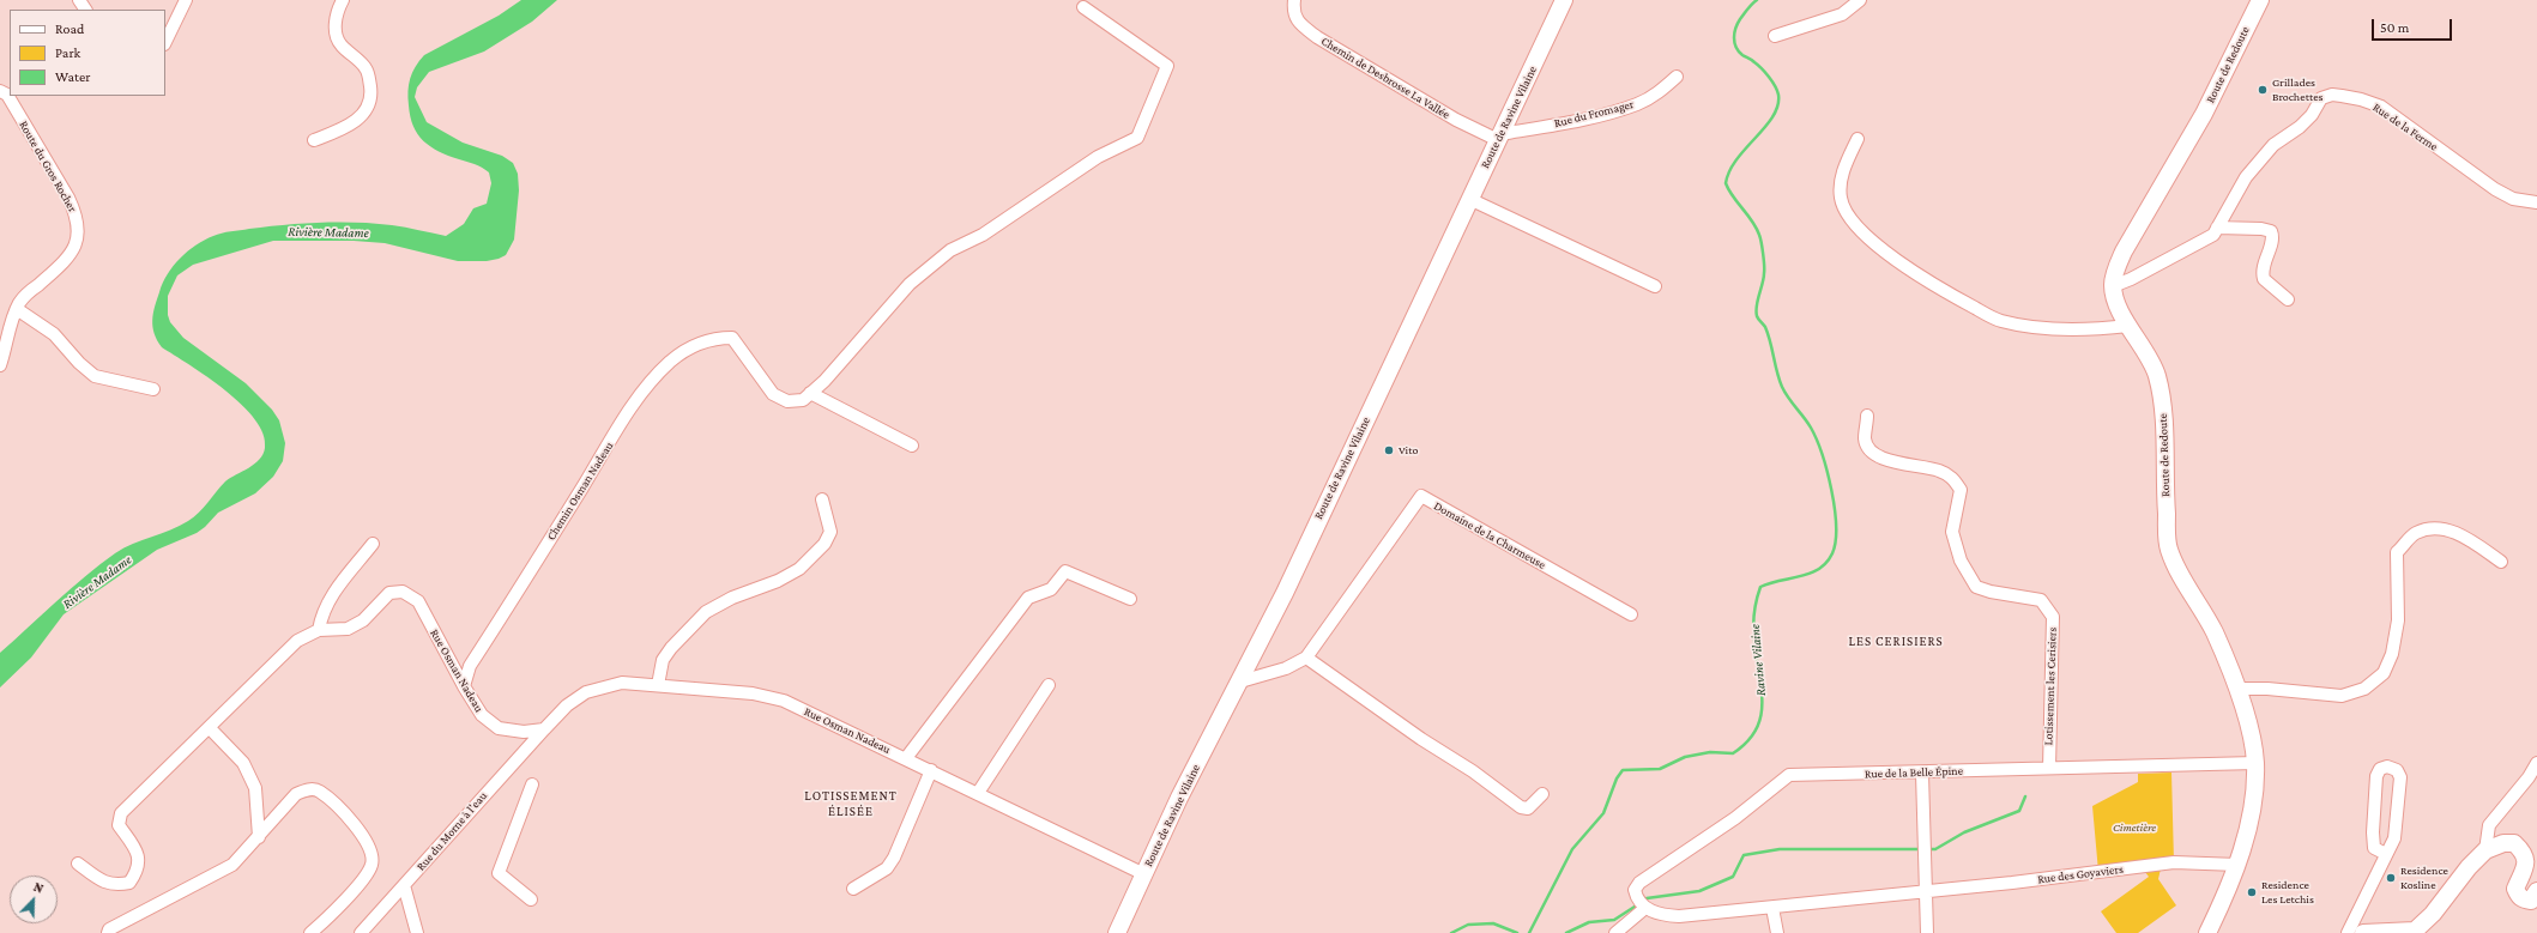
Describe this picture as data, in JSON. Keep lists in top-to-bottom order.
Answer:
{
  "streets": {
    "main road": ["Route de Redoute", "Route de Ravine Vilaine"],
    "street": [
      "Chemin de Desbrosse La Vallée",
      "Rue du Fromager",
      "Rue de la Ferme",
      "Route du Gros Rocher",
      "Chemin Osman Nadeau",
      "Domaine de la Charmeuse",
      "Rue Osman Nadeau",
      "Lotissement les Cerisiers",
      "Rue de la Belle Épine",
      "Rue du Morne à l'eau",
      "Rue des Goyaviers"
    ]
  },
  "crossings": [
    ["Route de Redoute", "Rue de la Ferme"],
    ["Route de Redoute", "Rue de la Belle Épine"],
    ["Route de Redoute", "Rue des Goyaviers"],
    ["Chemin de Desbrosse La Vallée", "Rue du Fromager"],
    ["Chemin de Desbrosse La Vallée", "Route de Ravine Vilaine"],
    ["Rue du Fromager", "Route de Ravine Vilaine"],
    ["Route de Ravine Vilaine", "Rue Osman Nadeau"],
    ["Chemin Osman Nadeau", "Rue Osman Nadeau"],
    ["Rue Osman Nadeau", "Rue du Morne à l'eau"],
    ["Lotissement les Cerisiers", "Rue de la Belle Épine"],
    ["Rue de la Belle Épine", "Rue des Goyaviers"]
  ],
  "districts": ["LES CERISIERS", "LOTISSEMENT ÉLISÉE"],
  "water": ["Rivière Madame", "Ravine Vilaine"],
  "parks": ["Cimetière"],
  "places": [
    "Grillades Brochettes",
    "Vito",
    "Residence Kosline",
    "Residence Les Letchis"
  ],
  "legend": ["Road", "Park", "Water"],
  "scale_bar": "50 m",
  "north": "top right"
}
